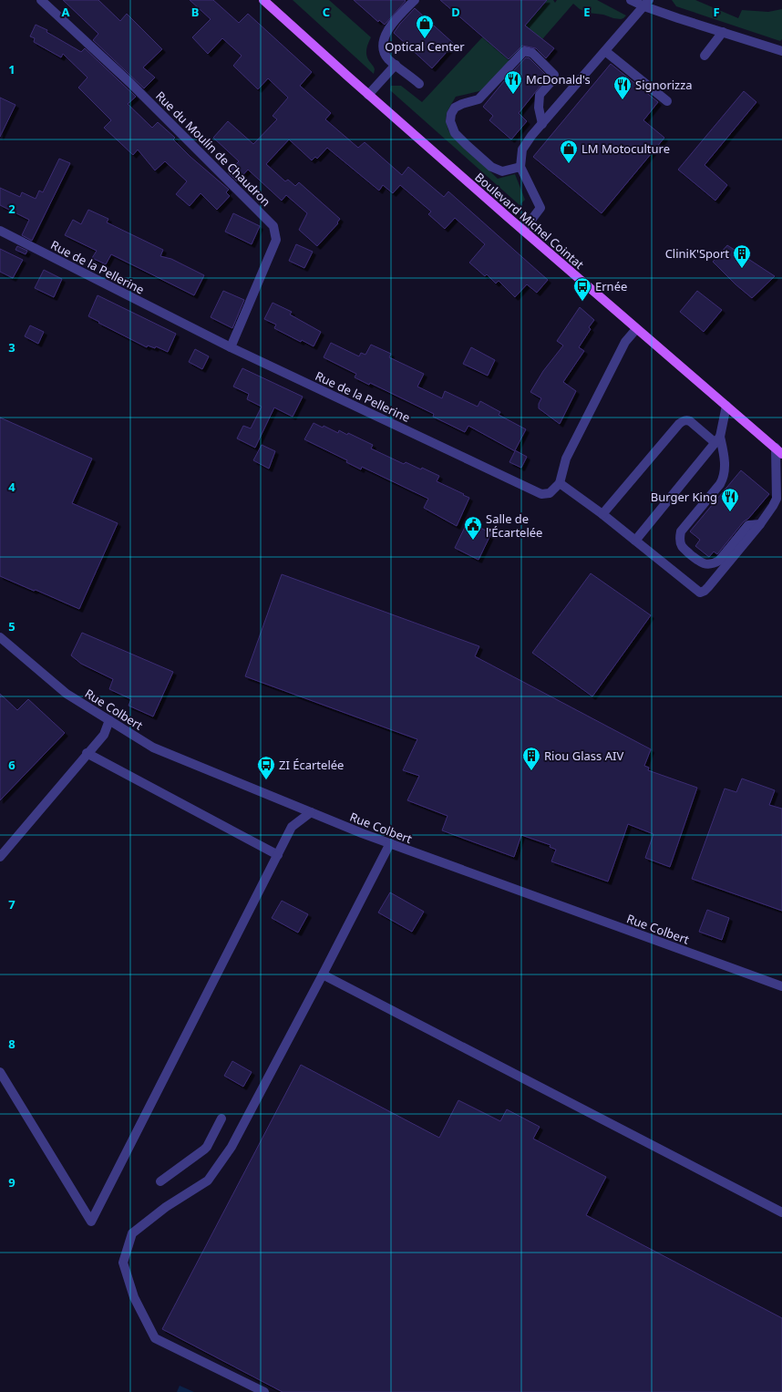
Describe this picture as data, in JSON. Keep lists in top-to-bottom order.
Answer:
{
  "streets": {
    "main road": ["Boulevard Michel Cointat"],
    "street": ["Rue du Moulin de Chaudron", "Rue de la Pellerine", "Rue Colbert"]
  },
  "crossings": [
    ["Rue du Moulin de Chaudron", "Rue de la Pellerine"]
  ],
  "places": {
    "shop": ["Optical Center", "LM Motoculture"],
    "restaurant": ["McDonald's", "Signorizza", "Burger King"],
    "building": ["CliniK'Sport", "Riou Glass AIV"],
    "bus stop": ["Ernée", "ZI Écartelée"],
    "public building": ["Salle de l'Écartelée"]
  },
  "grid": {
    "columns": [
      "A",
      "B",
      "C",
      "D",
      "E",
      "F"
    ],
    "rows": [
      "1",
      "2",
      "3",
      "4",
      "5",
      "6",
      "7",
      "8",
      "9"
    ]
  }
}
